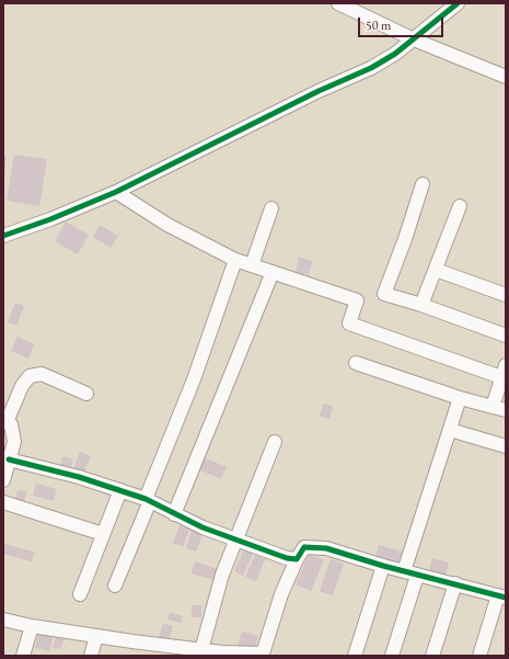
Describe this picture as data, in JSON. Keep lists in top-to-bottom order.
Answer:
{
  "scale_bar": "50 m"
}
